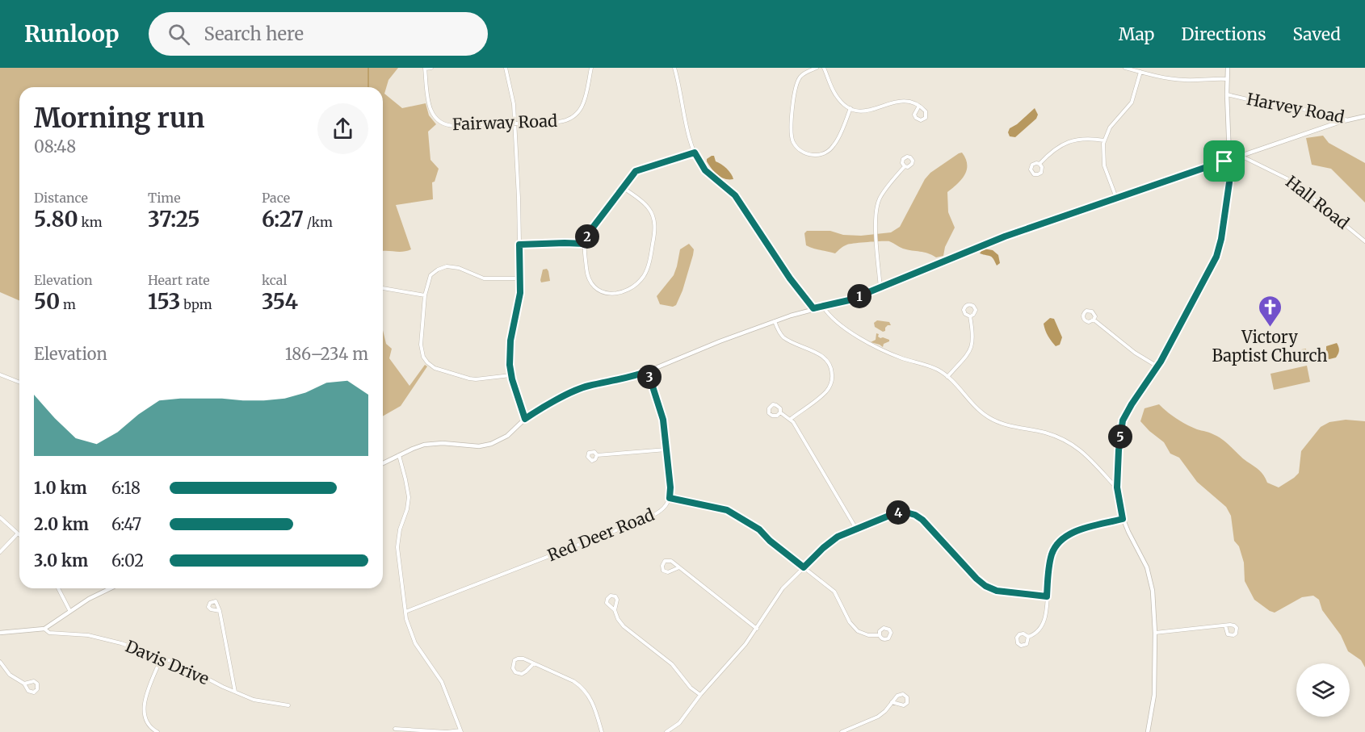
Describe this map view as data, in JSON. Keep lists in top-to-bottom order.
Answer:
{
  "streets": {
    "street": [
      "Harvey Road",
      "Fairway Road",
      "Hall Road",
      "Red Deer Road",
      "Davis Drive"
    ]
  },
  "places": {
    "church": ["Victory Baptist Church"]
  },
  "page": {
    "header": "Runloop",
    "search": "Search here",
    "nav": ["Map", "Directions", "Saved"],
    "heading": ["Morning run", "08:48"],
    "stats": [
      ["Distance", "5.80 km"],
      ["Time", "37:25"],
      ["Pace", "6:27 /km"],
      ["Elevation", "50 m"],
      ["Heart rate", "153 bpm"],
      ["kcal", "354"]
    ],
    "pins": [
      "2",
      "1",
      "3",
      "5",
      "4"
    ],
    "chart": ["Elevation", "186–234 m"],
    "list": [
      {
        "name": "1.0 km",
        "note": "6:18"
      },
      {
        "name": "2.0 km",
        "note": "6:47"
      },
      {
        "name": "3.0 km",
        "note": "6:02"
      }
    ]
  }
}
